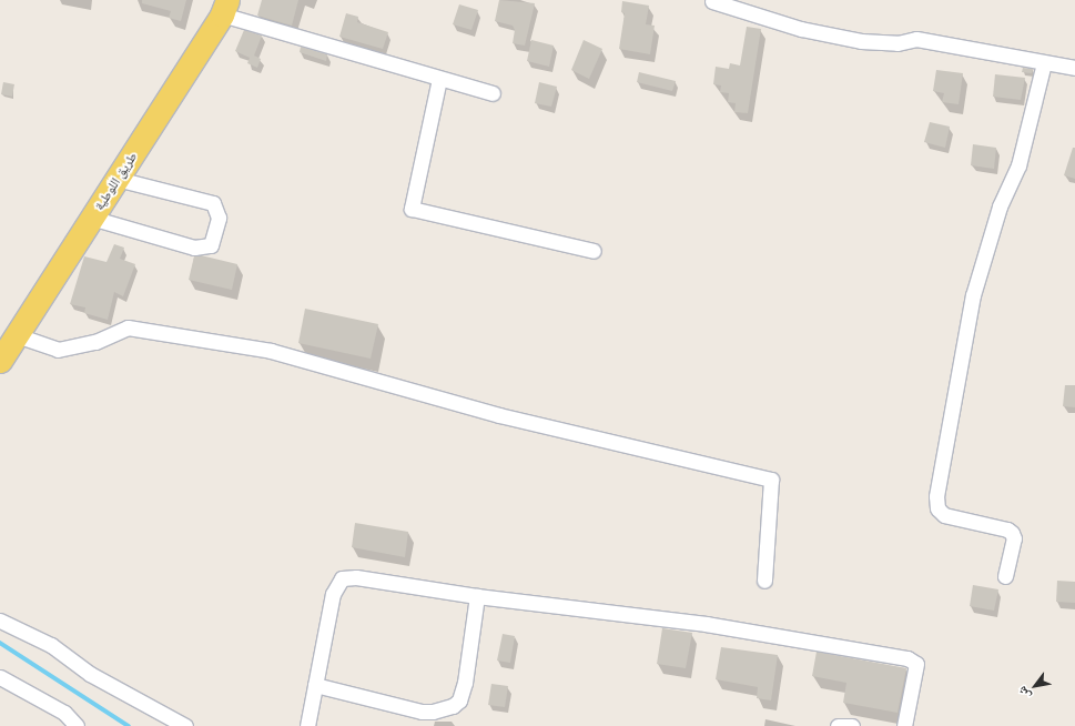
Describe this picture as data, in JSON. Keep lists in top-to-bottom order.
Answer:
{
  "streets": {
    "main road": ["طريق اللوطية"]
  },
  "north": "bottom left"
}
